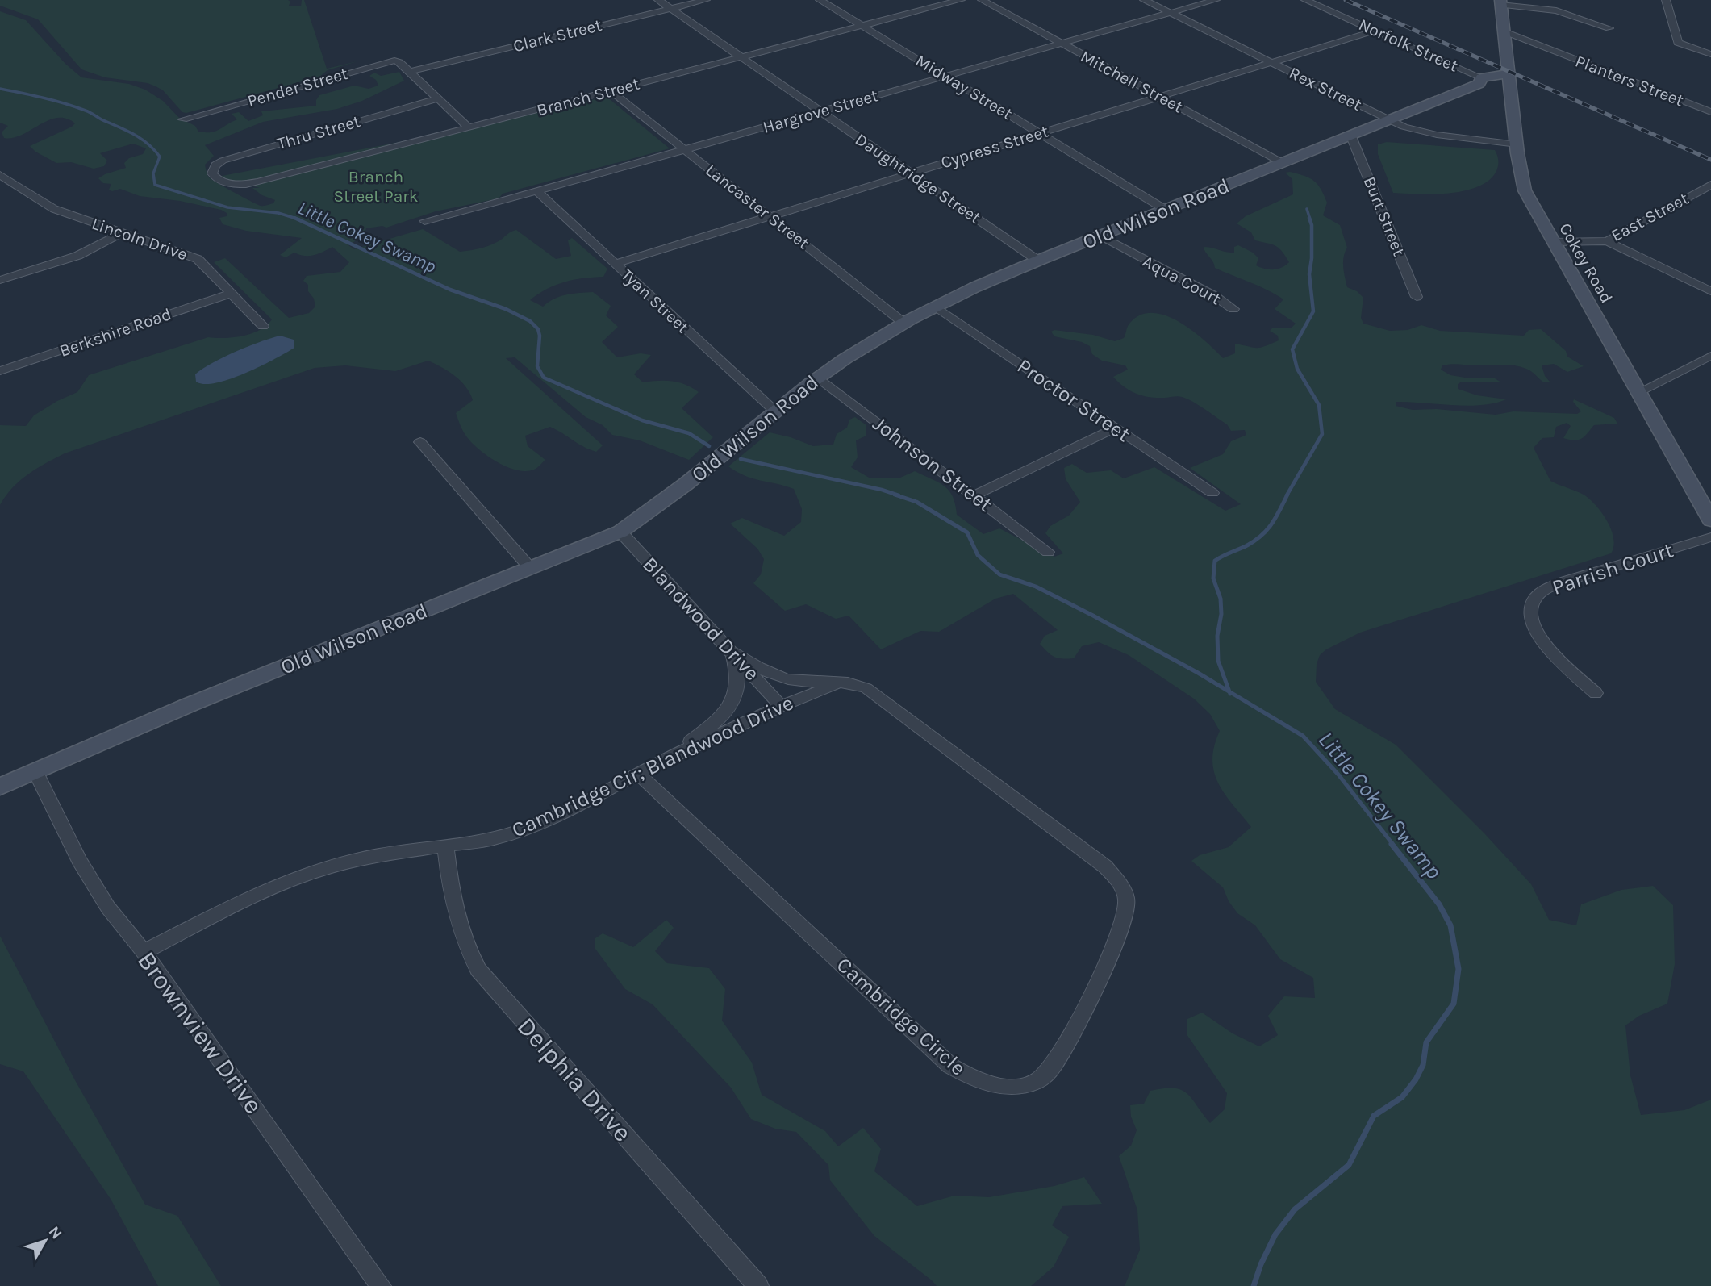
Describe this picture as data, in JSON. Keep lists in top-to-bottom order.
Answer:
{
  "streets": {
    "street": [
      "Clark Street",
      "Norfolk Street",
      "Planters Street",
      "Mitchell Street",
      "Pender Street",
      "Midway Street",
      "Rex Street",
      "Branch Street",
      "Hargrove Street",
      "Thru Street",
      "Cypress Street",
      "Daughtridge Street",
      "Lancaster Street",
      "Old Wilson Road",
      "Burt Street",
      "East Street",
      "Lincoln Drive",
      "Cokey Road",
      "Aqua Court",
      "Tyan Street",
      "Berkshire Road",
      "Proctor Street",
      "Johnson Street",
      "Parrish Court",
      "Blandwood Drive",
      "Cambridge Cir; Blandwood Drive",
      "Cambridge Circle",
      "Brownview Drive",
      "Delphia Drive"
    ]
  },
  "crossings": [
    ["Clark Street", "Pender Street"],
    ["Clark Street", "Daughtridge Street"],
    ["Norfolk Street", "Cypress Street"],
    ["Norfolk Street", "Old Wilson Road"],
    ["Planters Street", "Cokey Road"],
    ["Mitchell Street", "Hargrove Street"],
    ["Mitchell Street", "Cypress Street"],
    ["Mitchell Street", "Old Wilson Road"],
    ["Midway Street", "Branch Street"],
    ["Midway Street", "Hargrove Street"],
    ["Midway Street", "Cypress Street"],
    ["Midway Street", "Old Wilson Road"],
    ["Rex Street", "Hargrove Street"],
    ["Rex Street", "Cypress Street"],
    ["Rex Street", "Old Wilson Road"],
    ["Rex Street", "Cokey Road"],
    ["Branch Street", "Thru Street"],
    ["Branch Street", "Daughtridge Street"],
    ["Branch Street", "Lancaster Street"],
    ["Hargrove Street", "Daughtridge Street"],
    ["Hargrove Street", "Lancaster Street"],
    ["Hargrove Street", "Tyan Street"],
    ["Cypress Street", "Daughtridge Street"],
    ["Cypress Street", "Lancaster Street"],
    ["Cypress Street", "Tyan Street"],
    ["Daughtridge Street", "Old Wilson Road"],
    ["Lancaster Street", "Old Wilson Road"],
    ["Old Wilson Road", "Burt Street"],
    ["Old Wilson Road", "Cokey Road"],
    ["Old Wilson Road", "Aqua Court"],
    ["Old Wilson Road", "Tyan Street"],
    ["Old Wilson Road", "Proctor Street"],
    ["Old Wilson Road", "Johnson Street"],
    ["Old Wilson Road", "Blandwood Drive"],
    ["Old Wilson Road", "Brownview Drive"],
    ["East Street", "Cokey Road"],
    ["Lincoln Drive", "Berkshire Road"],
    ["Blandwood Drive", "Cambridge Cir; Blandwood Drive"],
    ["Blandwood Drive", "Cambridge Circle"],
    ["Cambridge Cir; Blandwood Drive", "Cambridge Circle"],
    ["Cambridge Cir; Blandwood Drive", "Brownview Drive"],
    ["Cambridge Cir; Blandwood Drive", "Delphia Drive"]
  ],
  "water": ["Little Cokey Swamp"],
  "parks": ["Branch Street Park"],
  "north": "top right"
}
